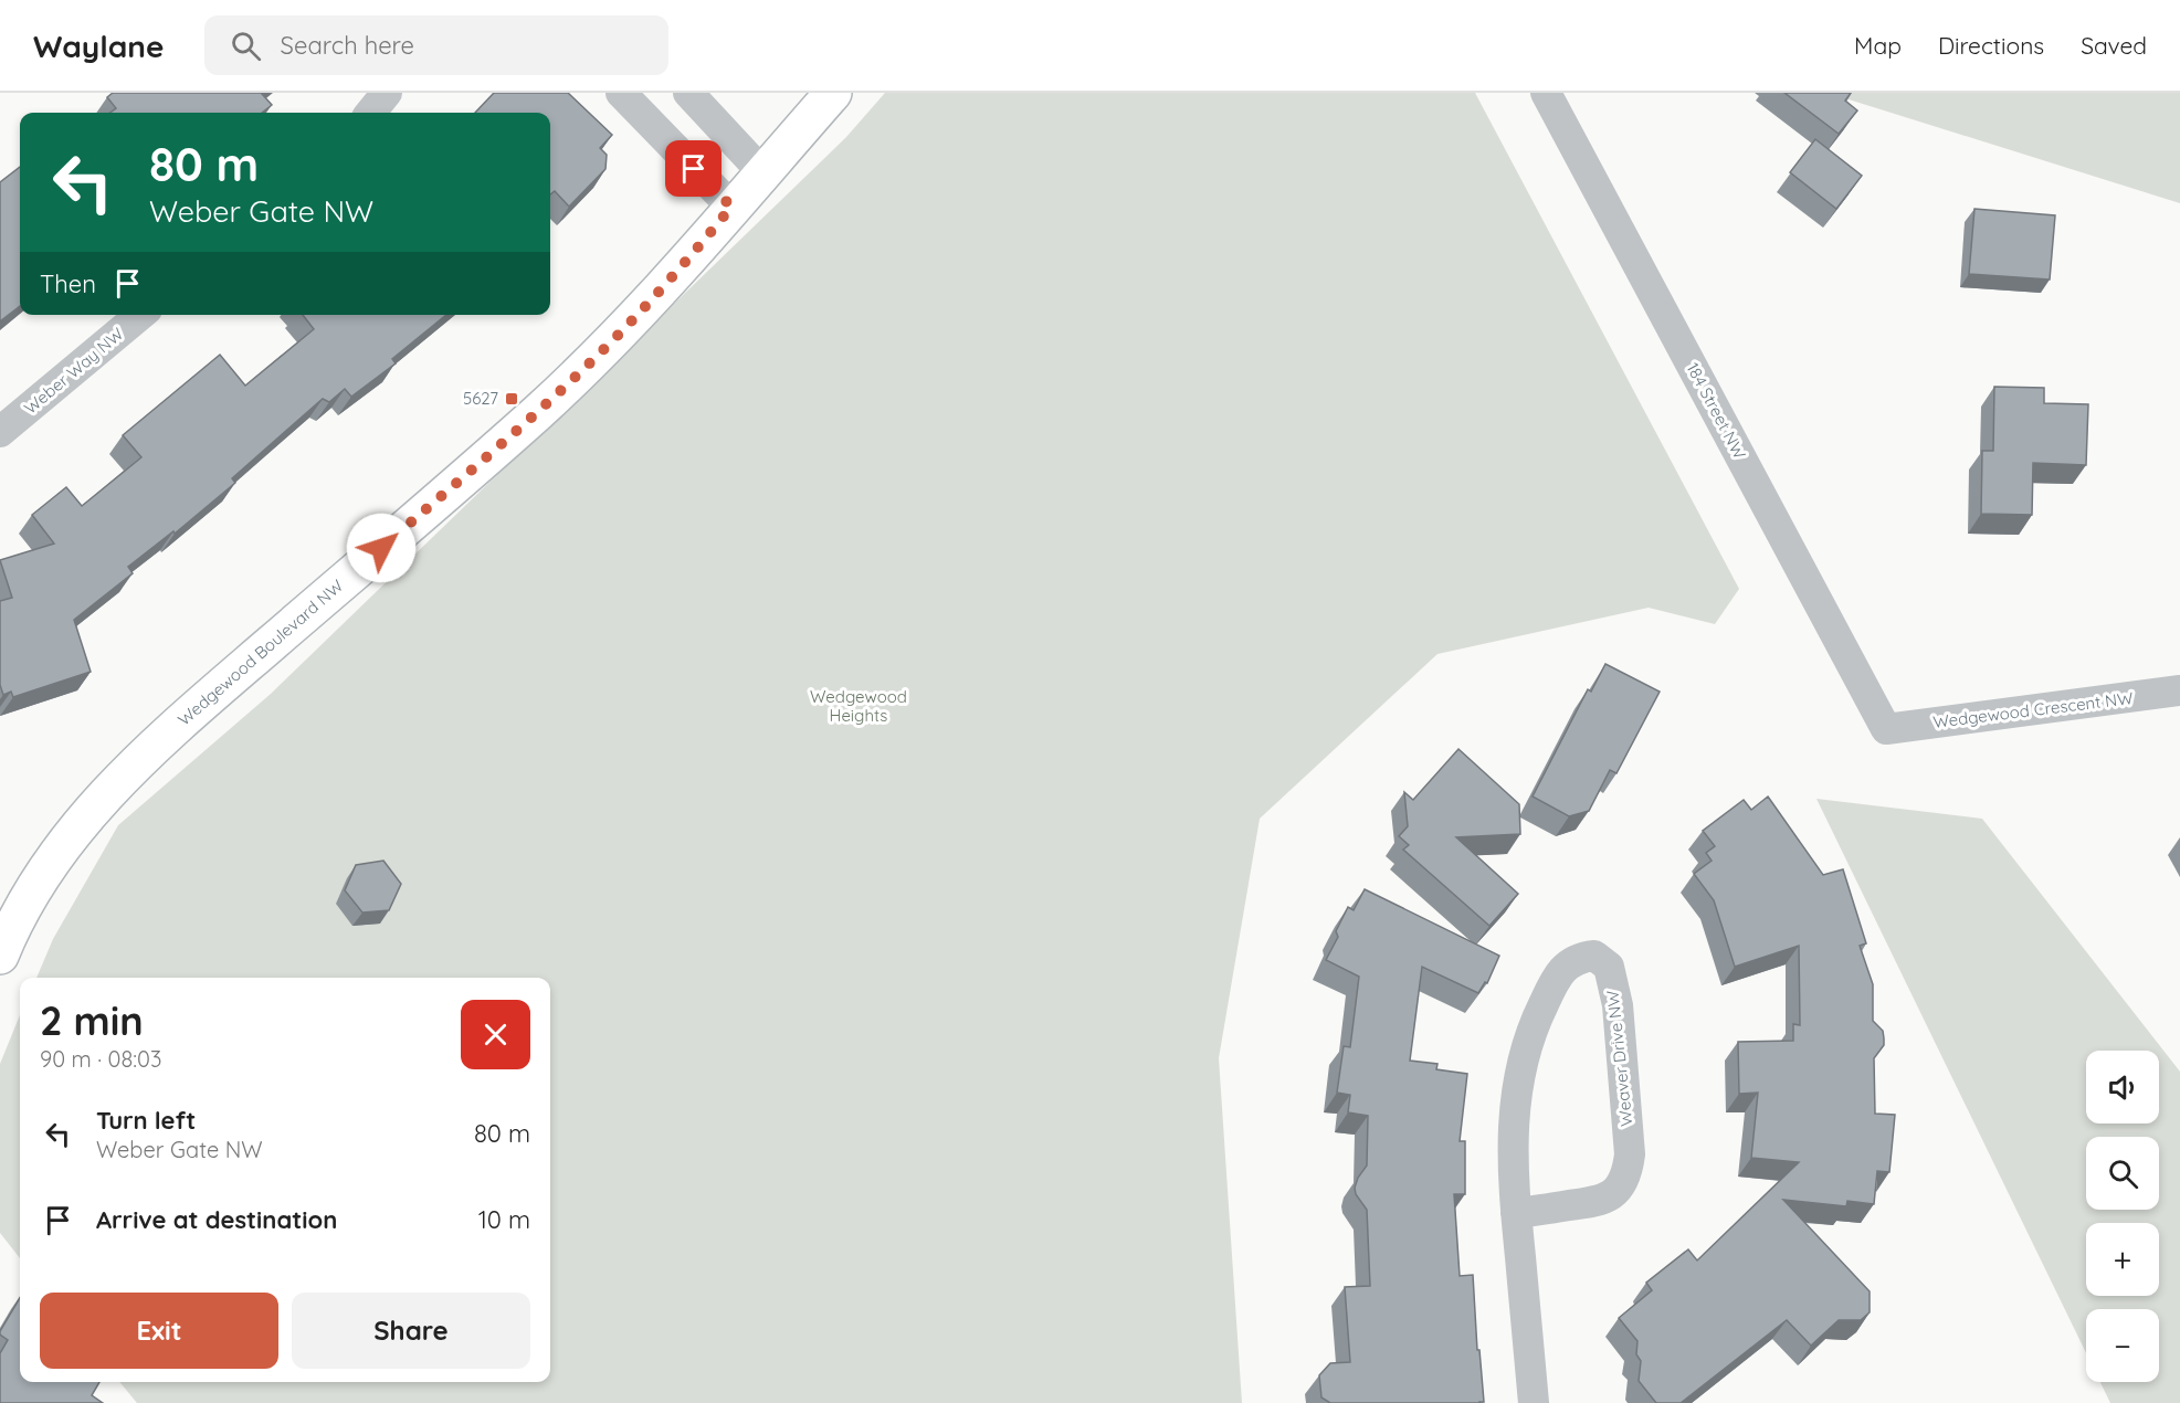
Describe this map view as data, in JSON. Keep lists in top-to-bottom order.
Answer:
{
  "streets": {
    "street": [
      "Weber Way NW",
      "184 Street NW",
      "Wedgewood Boulevard NW",
      "Wedgewood Crescent NW",
      "Weaver Drive NW"
    ]
  },
  "crossings": [
    ["184 Street NW", "Wedgewood Crescent NW"]
  ],
  "parks": ["Wedgewood Heights"],
  "places": {
    "transit": ["5627"]
  },
  "page": {
    "header": "Waylane",
    "search": "Search here",
    "nav": ["Map", "Directions", "Saved"],
    "turn": ["80 m", "Weber Gate NW"],
    "then": "Then",
    "heading": ["2 min", "90 m · 08:03"],
    "map_buttons": ["+", "−"],
    "list": [
      {
        "name": "Turn left",
        "note": "Weber Gate NW",
        "value": "80 m"
      },
      {
        "name": "Arrive at destination",
        "value": "10 m"
      }
    ],
    "buttons": ["Exit", "Share"]
  }
}
